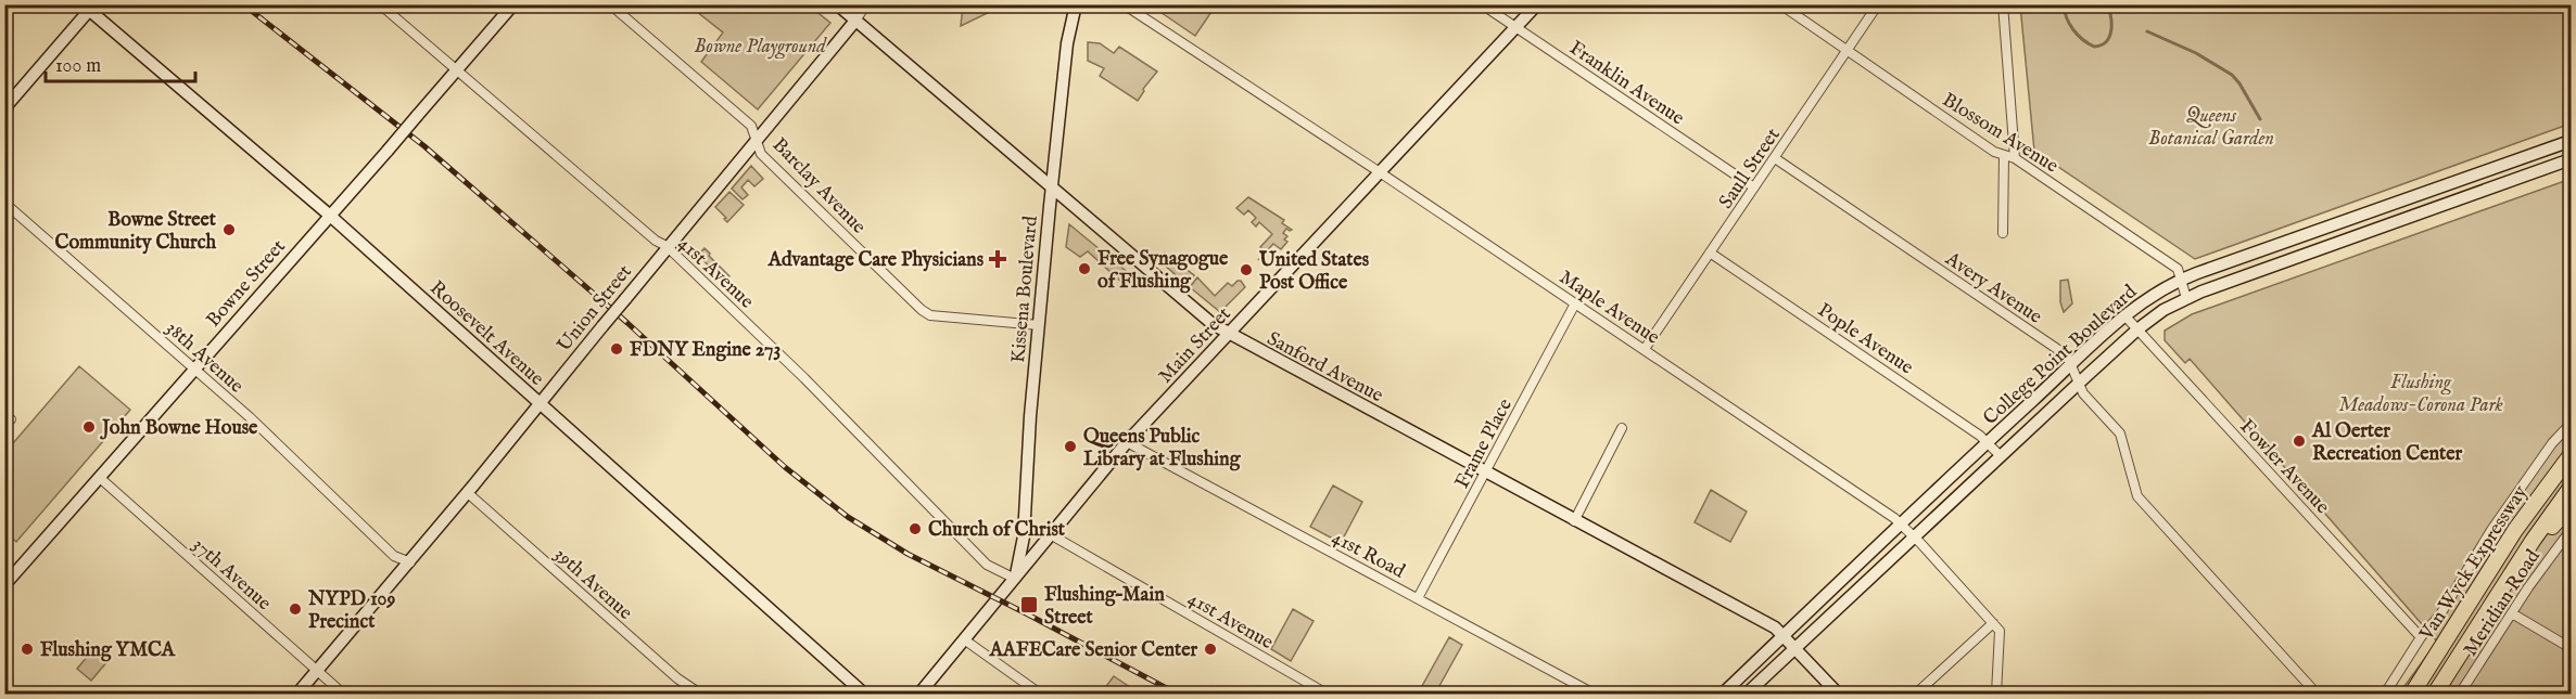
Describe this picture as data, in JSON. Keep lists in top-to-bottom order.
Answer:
{
  "streets": {
    "highway": ["Van Wyck Expressway"],
    "street": [
      "Franklin Avenue",
      "Blossom Avenue",
      "Saull Street",
      "Barclay Avenue",
      "41st Avenue",
      "Bowne Street",
      "Avery Avenue",
      "Kissena Boulevard",
      "Maple Avenue",
      "Union Street",
      "Roosevelt Avenue",
      "Pople Avenue",
      "Main Street",
      "College Point Boulevard",
      "38th Avenue",
      "Sanford Avenue",
      "Frame Place",
      "Fowler Avenue",
      "41st Road",
      "37th Avenue",
      "39th Avenue",
      "Meridian Road"
    ]
  },
  "crossings": [
    ["Franklin Avenue", "Saull Street"],
    ["Franklin Avenue", "Main Street"],
    ["Blossom Avenue", "Saull Street"],
    ["Blossom Avenue", "College Point Boulevard"],
    ["Saull Street", "Avery Avenue"],
    ["Saull Street", "Maple Avenue"],
    ["Saull Street", "Pople Avenue"],
    ["Barclay Avenue", "Kissena Boulevard"],
    ["Barclay Avenue", "Union Street"],
    ["41st Avenue", "Bowne Street"],
    ["41st Avenue", "Kissena Boulevard"],
    ["41st Avenue", "Union Street"],
    ["41st Avenue", "Main Street"],
    ["Bowne Street", "Roosevelt Avenue"],
    ["Bowne Street", "38th Avenue"],
    ["Bowne Street", "37th Avenue"],
    ["Avery Avenue", "College Point Boulevard"],
    ["Kissena Boulevard", "Main Street"],
    ["Kissena Boulevard", "Sanford Avenue"],
    ["Maple Avenue", "Main Street"],
    ["Maple Avenue", "College Point Boulevard"],
    ["Maple Avenue", "Frame Place"],
    ["Union Street", "Roosevelt Avenue"],
    ["Union Street", "38th Avenue"],
    ["Union Street", "Sanford Avenue"],
    ["Union Street", "37th Avenue"],
    ["Union Street", "39th Avenue"],
    ["Pople Avenue", "College Point Boulevard"],
    ["Main Street", "Sanford Avenue"],
    ["Main Street", "41st Road"],
    ["College Point Boulevard", "Sanford Avenue"],
    ["College Point Boulevard", "Fowler Avenue"],
    ["Sanford Avenue", "Frame Place"],
    ["Frame Place", "41st Road"]
  ],
  "parks": ["Bowne Playground", "Queens Botanical Garden", "Flushing Meadows-Corona Park"],
  "places": {
    "other": [
      "Bowne Street Community Church",
      "Free Synagogue of Flushing",
      "United States Post Office",
      "FDNY Engine 273",
      "John Bowne House",
      "Al Oerter Recreation Center",
      "Queens Public Library at Flushing",
      "Church of Christ",
      "NYPD 109 Precinct",
      "Flushing YMCA",
      "AAFECare Senior Center"
    ],
    "health": ["Advantage Care Physicians"],
    "transit": ["Flushing–Main Street"]
  },
  "scale_bar": "100 m"
}
